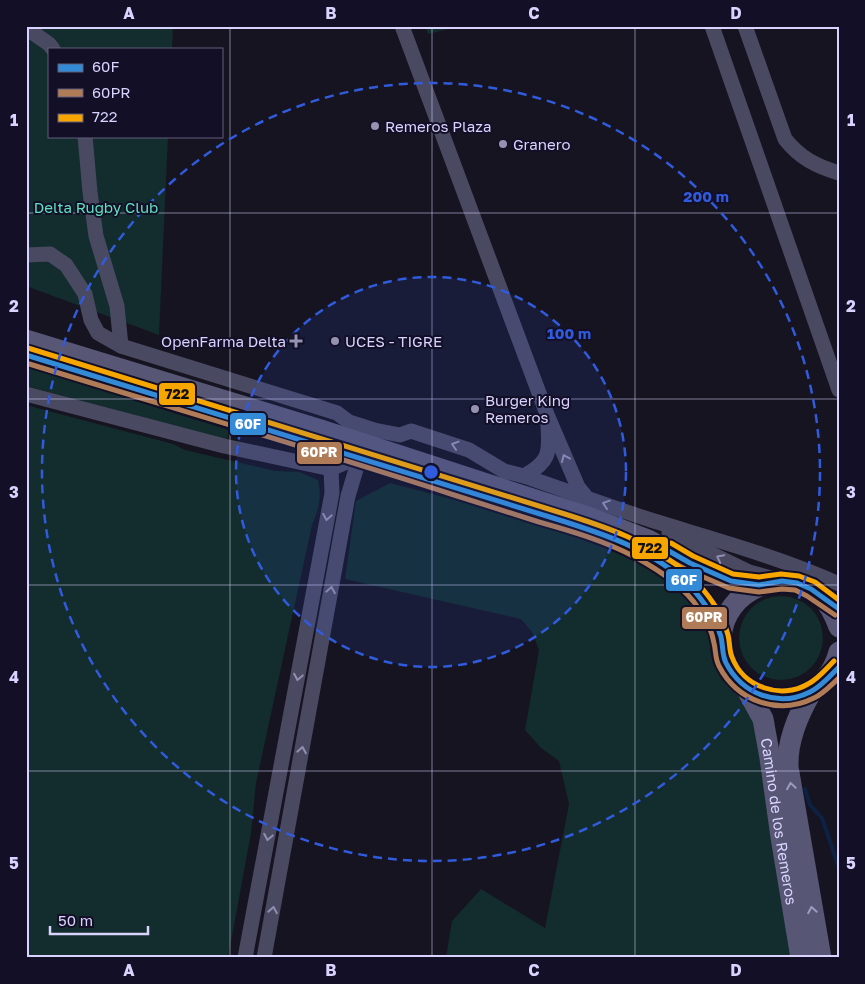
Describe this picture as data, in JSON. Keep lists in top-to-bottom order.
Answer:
{
  "streets": {
    "main road": ["Camino de los Remeros"]
  },
  "parks": ["Delta Rugby Club"],
  "places": {
    "other": [
      "Remeros Plaza",
      "Granero",
      "UCES - TIGRE",
      "Burger King Remeros"
    ],
    "health": ["OpenFarma Delta"]
  },
  "lines": ["transit line 722", "transit line 60F", "transit line 60PR"],
  "legend": ["60F", "60PR", "722"],
  "scale_bar": "50 m",
  "grid": {
    "columns": [
      "A",
      "B",
      "C",
      "D"
    ],
    "rows": [
      "1",
      "2",
      "3",
      "4",
      "5"
    ]
  },
  "rings": ["200 m", "100 m"]
}
